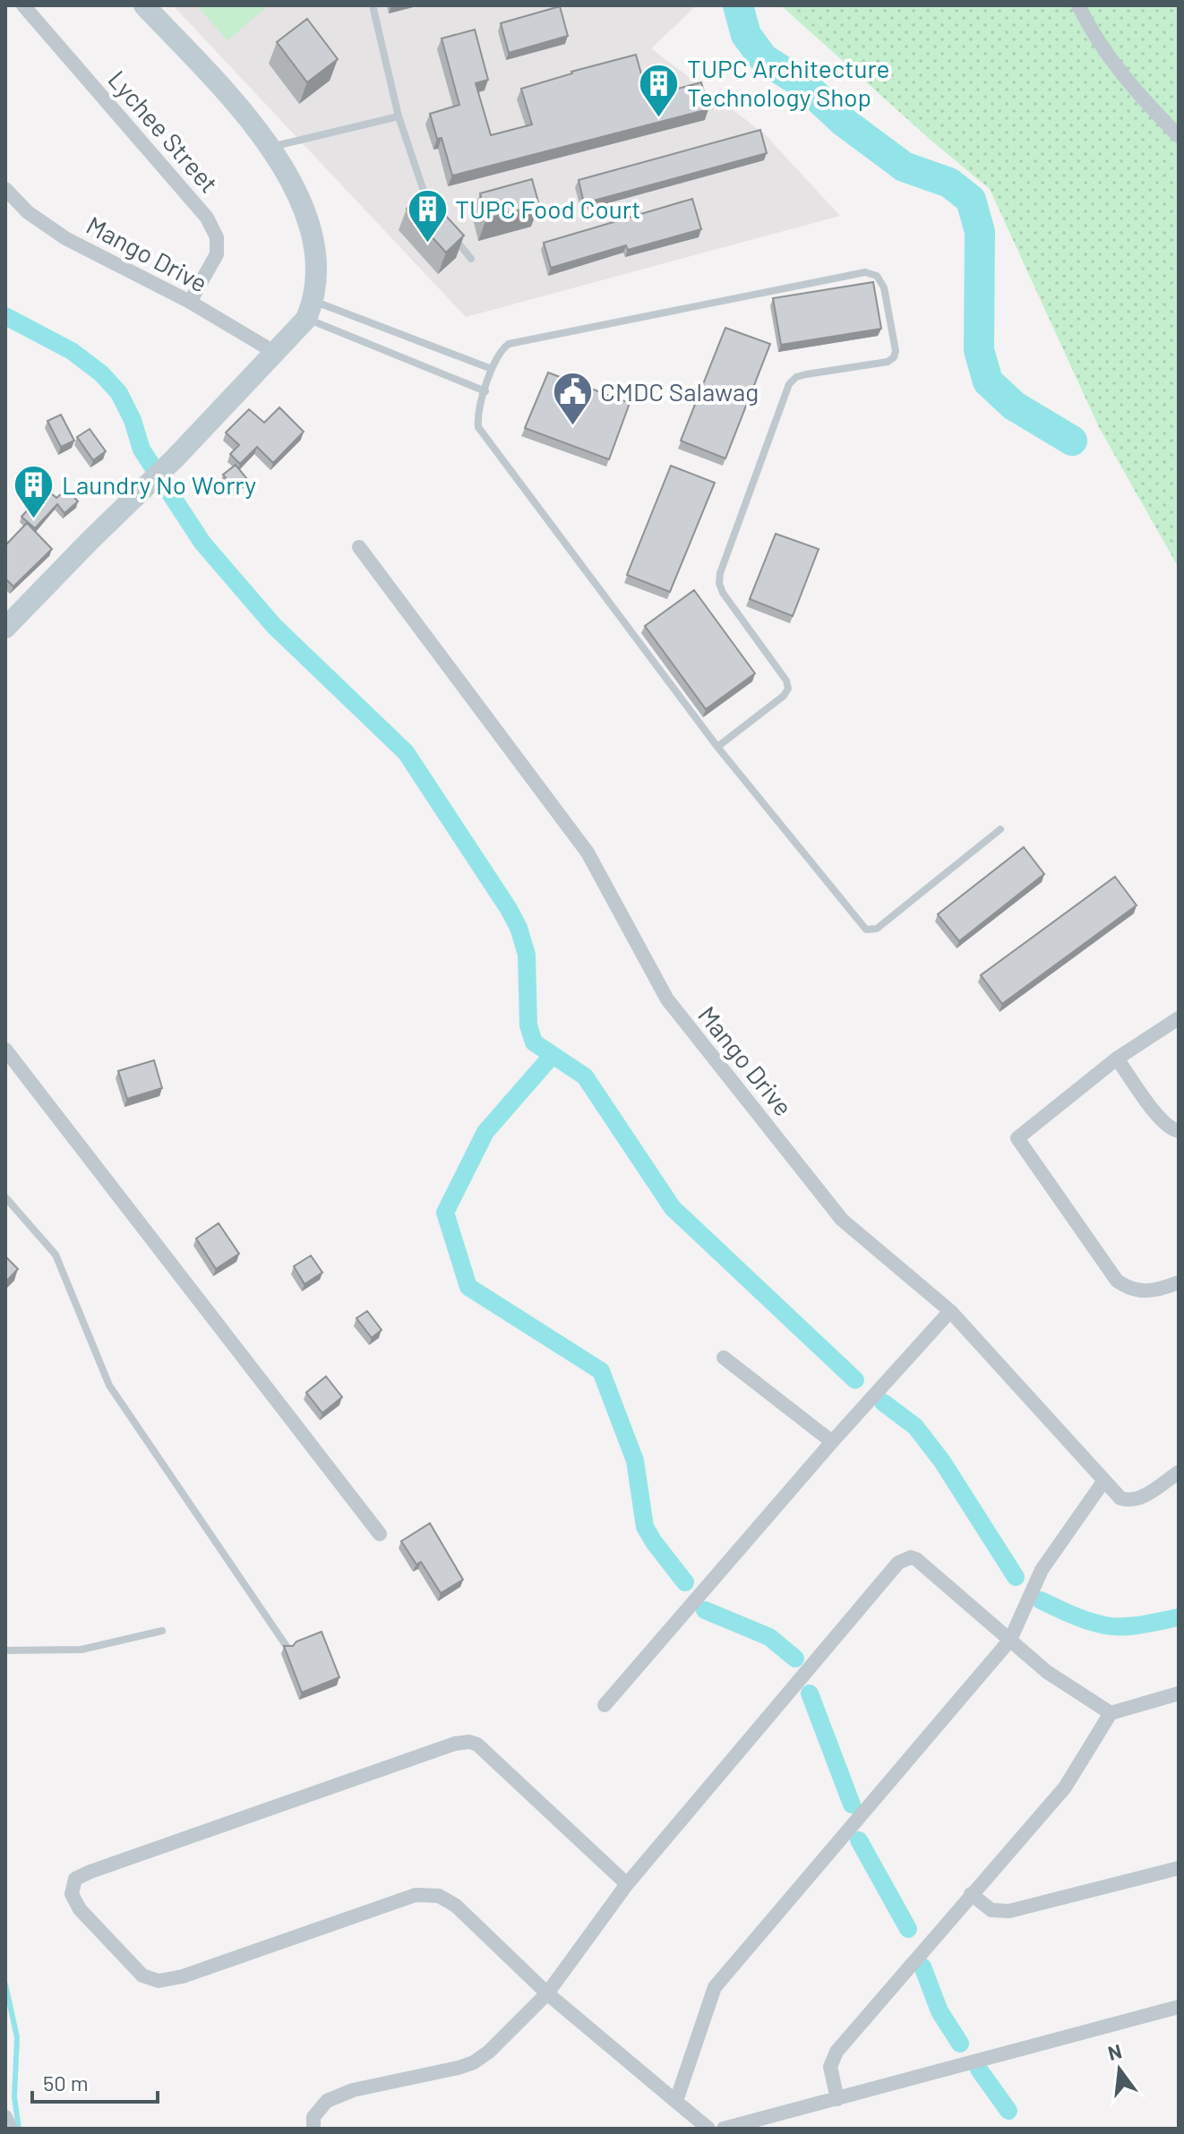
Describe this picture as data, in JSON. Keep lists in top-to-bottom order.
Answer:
{
  "streets": {
    "street": ["Lychee Street", "Mango Drive"]
  },
  "crossings": [
    ["Lychee Street", "Mango Drive"]
  ],
  "places": {
    "building": ["TUPC Architecture Technology Shop", "TUPC Food Court", "Laundry No Worry"],
    "public building": ["CMDC Salawag"]
  },
  "scale_bar": "50 m",
  "north": "top"
}
